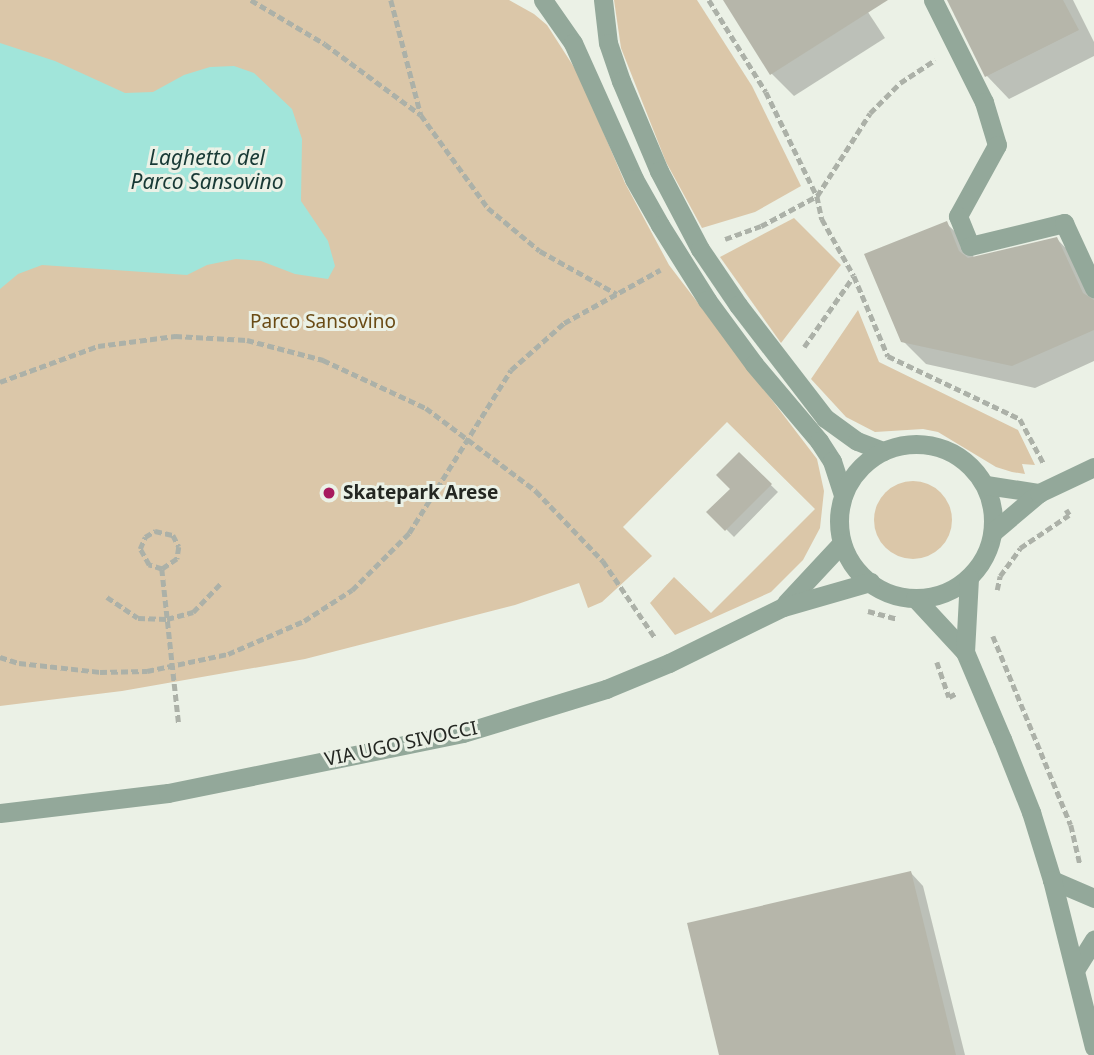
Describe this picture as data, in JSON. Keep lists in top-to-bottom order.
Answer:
{
  "streets": {
    "street": ["VIA UGO SIVOCCI"]
  },
  "water": ["Laghetto del Parco Sansovino"],
  "parks": ["Parco Sansovino"],
  "places": ["Skatepark Arese"]
}
